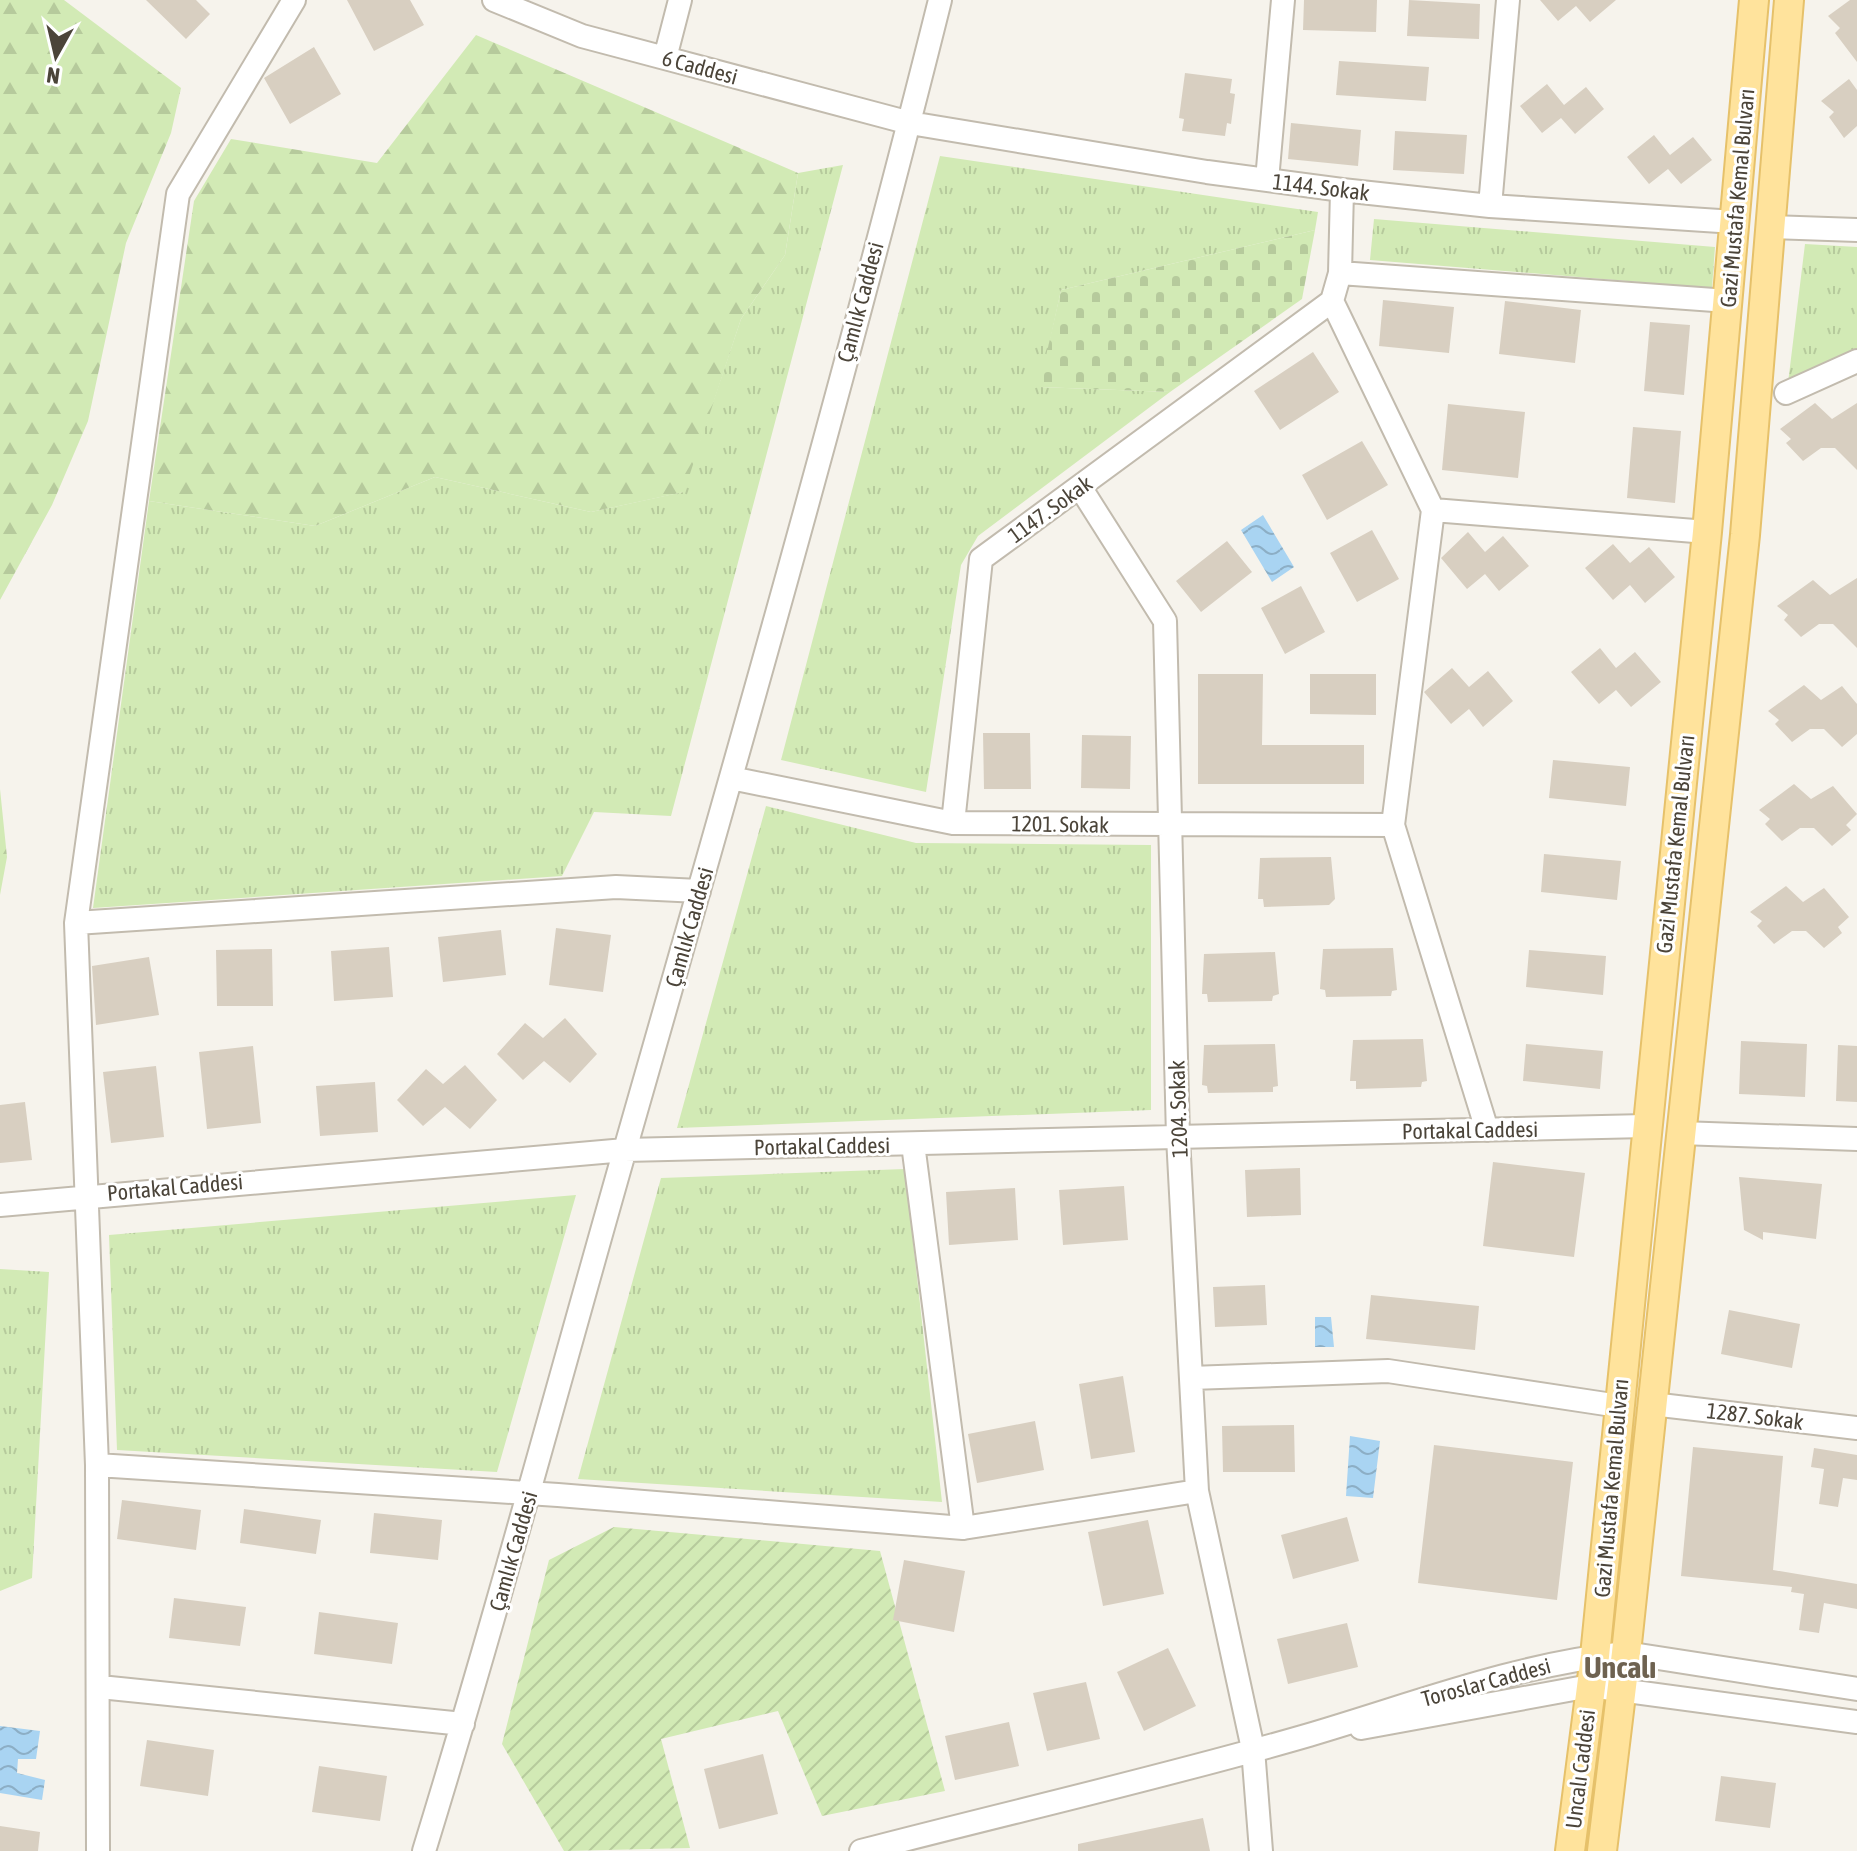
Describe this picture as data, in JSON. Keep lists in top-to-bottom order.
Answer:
{
  "streets": {
    "main road": ["Gazi Mustafa Kemal Bulvarı", "Uncalı Caddesi"],
    "street": [
      "6 Caddesi",
      "1144. Sokak",
      "Çamlık Caddesi",
      "1147. Sokak",
      "1201. Sokak",
      "1204. Sokak",
      "Portakal Caddesi",
      "1287. Sokak",
      "Toroslar Caddesi"
    ]
  },
  "crossings": [
    ["6 Caddesi", "1144. Sokak"],
    ["6 Caddesi", "Çamlık Caddesi"],
    ["1144. Sokak", "Gazi Mustafa Kemal Bulvarı"],
    ["1144. Sokak", "Çamlık Caddesi"],
    ["Gazi Mustafa Kemal Bulvarı", "Portakal Caddesi"],
    ["Gazi Mustafa Kemal Bulvarı", "1287. Sokak"],
    ["Gazi Mustafa Kemal Bulvarı", "Toroslar Caddesi"],
    ["Gazi Mustafa Kemal Bulvarı", "Uncalı Caddesi"],
    ["Çamlık Caddesi", "1201. Sokak"],
    ["Çamlık Caddesi", "Portakal Caddesi"],
    ["1147. Sokak", "1201. Sokak"],
    ["1147. Sokak", "1204. Sokak"],
    ["1201. Sokak", "1204. Sokak"],
    ["1204. Sokak", "Portakal Caddesi"],
    ["1204. Sokak", "Toroslar Caddesi"],
    ["Toroslar Caddesi", "Uncalı Caddesi"]
  ],
  "districts": ["Uncalı"],
  "north": "bottom"
}
